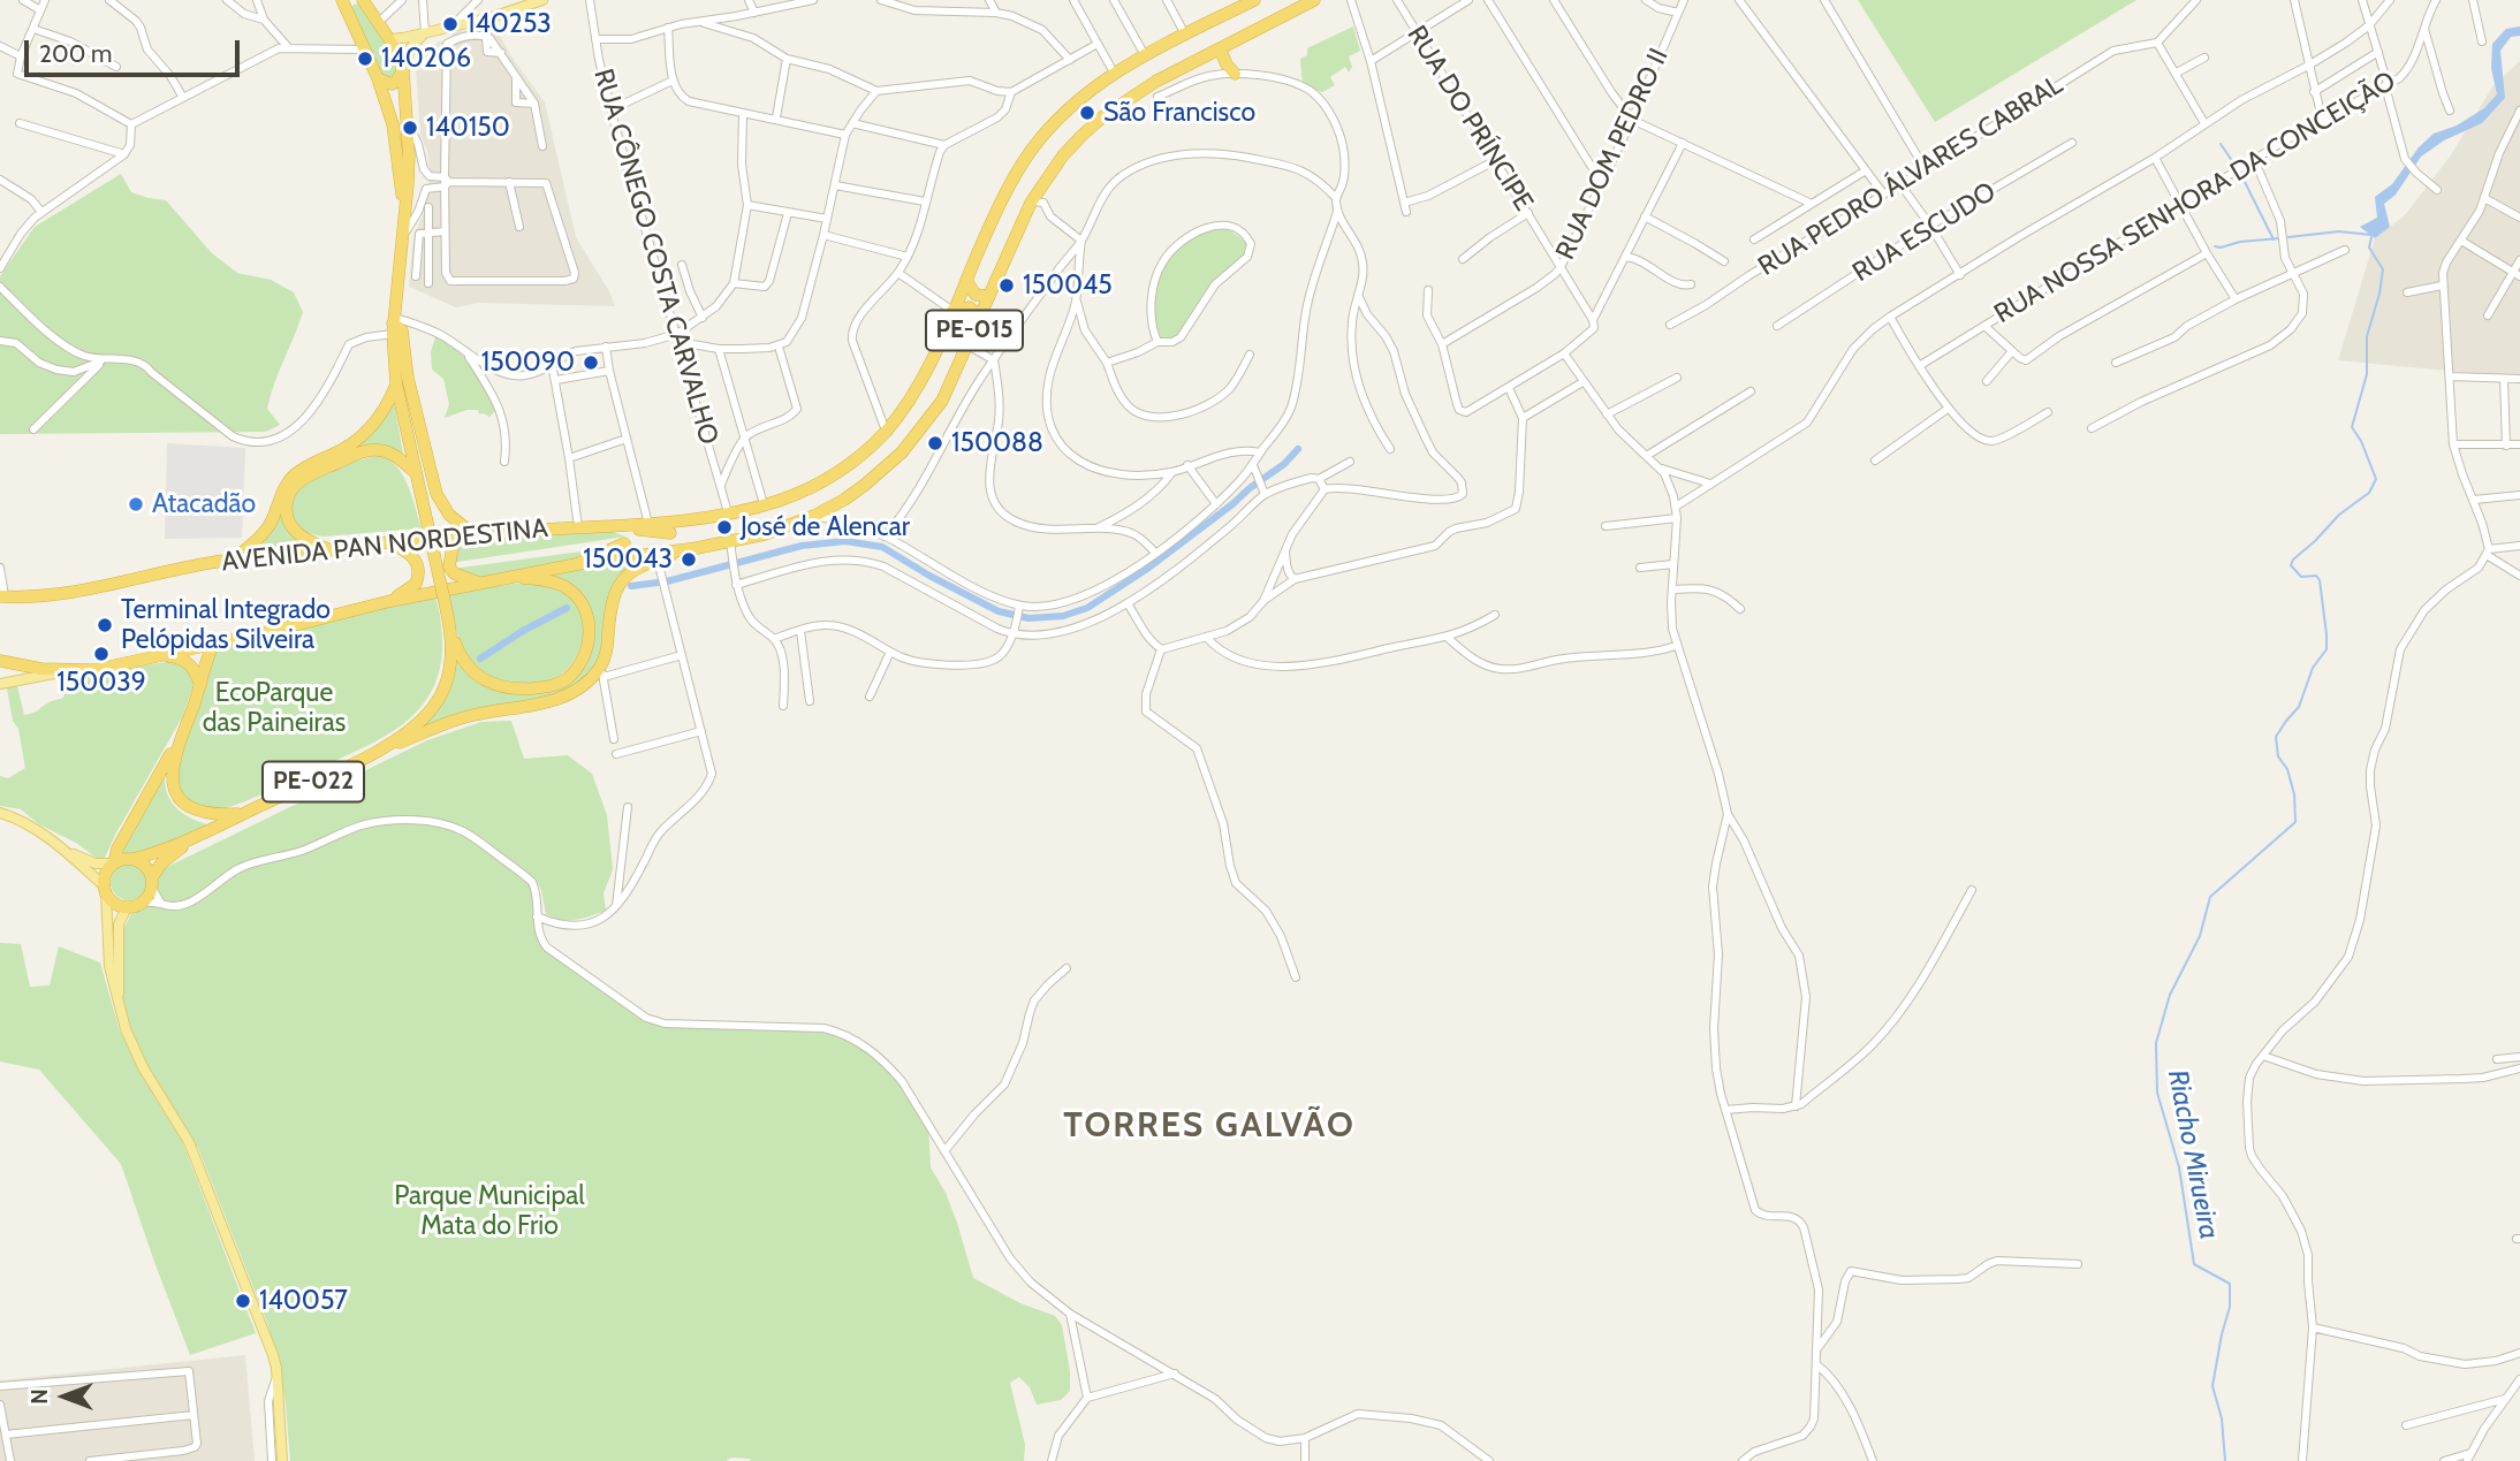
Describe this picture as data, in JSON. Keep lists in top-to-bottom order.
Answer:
{
  "streets": {
    "highway": ["PE-015", "AVENIDA PAN NORDESTINA", "PE-022"],
    "street": [
      "RUA DO PRÍNCIPE",
      "RUA DOM PEDRO II",
      "RUA PEDRO ÁLVARES CABRAL",
      "RUA NOSSA SENHORA DA CONCEIÇÃO",
      "RUA ESCUDO",
      "RUA CÔNEGO COSTA CARVALHO"
    ]
  },
  "crossings": [
    ["RUA DO PRÍNCIPE", "RUA DOM PEDRO II"],
    ["RUA CÔNEGO COSTA CARVALHO", "AVENIDA PAN NORDESTINA"],
    ["PE-015", "AVENIDA PAN NORDESTINA"]
  ],
  "districts": ["TORRES GALVÃO"],
  "water": ["Riacho Mirueira"],
  "parks": ["EcoParque das Paineiras", "Parque Municipal Mata do Frio"],
  "places": [
    "140253",
    "140206",
    "São Francisco",
    "140150",
    "150045",
    "150090",
    "150088",
    "Atacadão",
    "José de Alencar",
    "150043",
    "Terminal Integrado Pelópidas Silveira",
    "150039",
    "140057"
  ],
  "scale_bar": "200 m",
  "north": "left"
}
